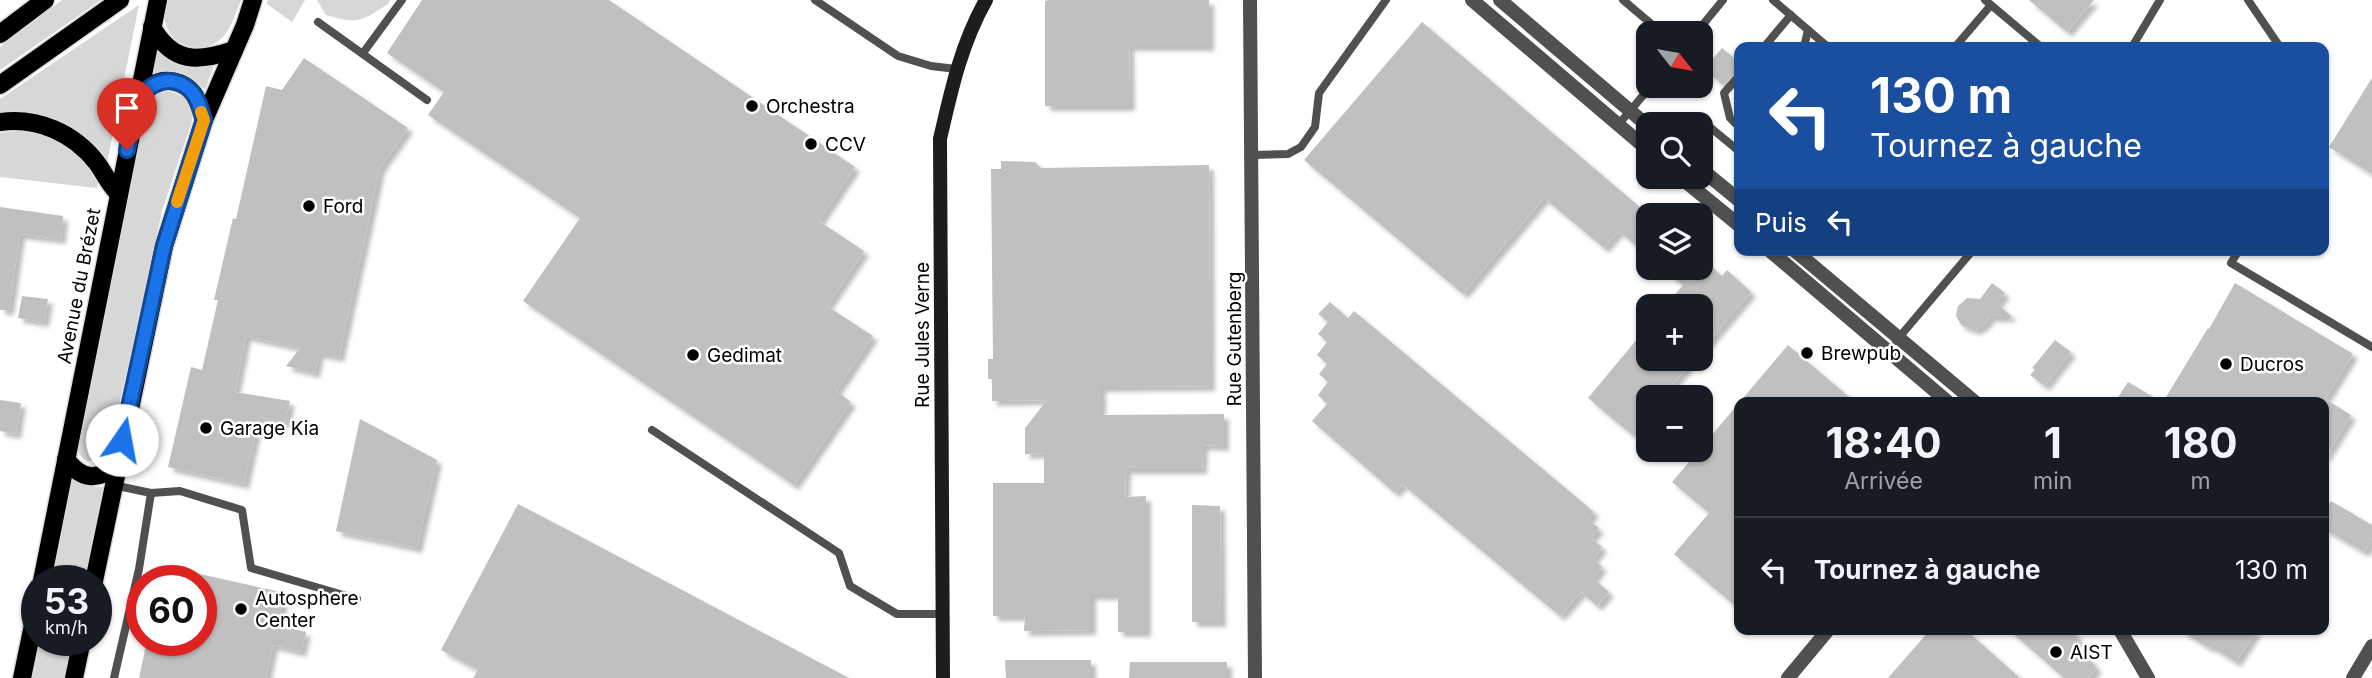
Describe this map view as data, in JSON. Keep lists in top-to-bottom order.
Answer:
{
  "streets": {
    "main road": ["Avenue du Brézet", "Rue Jules Verne"],
    "street": ["Rue Gutenberg"]
  },
  "places": [
    "Orchestra",
    "CCV",
    "Ford",
    "Brewpub",
    "Gedimat",
    "Ducros",
    "Garage Kia",
    "Autosphere Center",
    "AIST"
  ],
  "north": "bottom right",
  "page": {
    "map_buttons": ["+", "−"],
    "turn": ["130 m", "Tournez à gauche"],
    "then": "Puis",
    "eta": [
      "18:40",
      "Arrivée",
      "1",
      "min",
      "180",
      "m"
    ],
    "list": [
      {
        "name": "Tournez à gauche",
        "value": "130 m"
      }
    ],
    "speed": "53 km/h",
    "limit": "60"
  }
}
